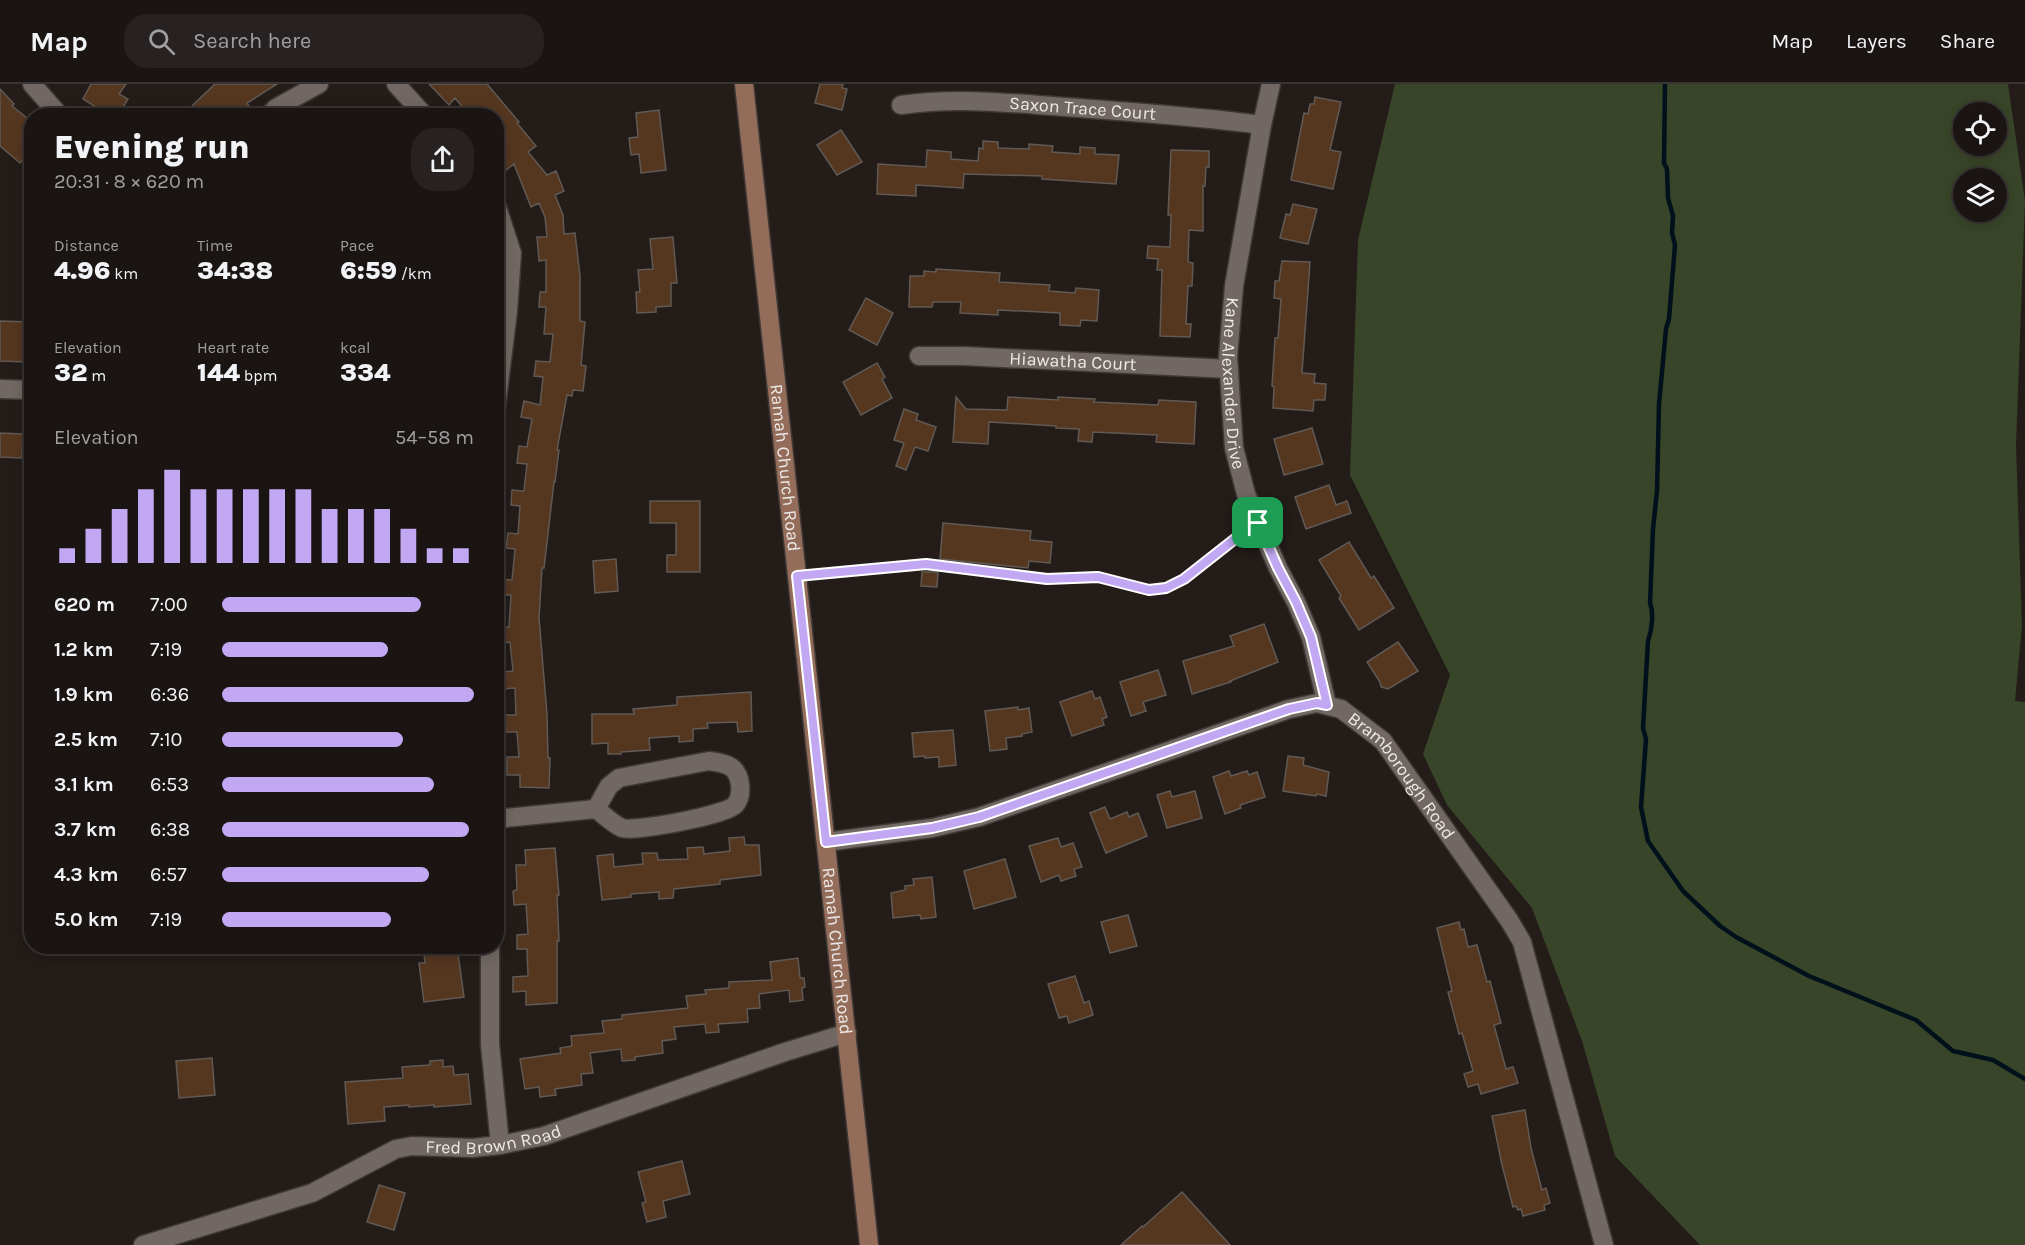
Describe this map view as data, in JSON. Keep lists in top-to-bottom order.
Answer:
{
  "streets": {
    "main road": ["Ramah Church Road"],
    "street": [
      "Saxon Trace Court",
      "Hiawatha Court",
      "Kane Alexander Drive",
      "Bramborough Road",
      "Fred Brown Road"
    ]
  },
  "crossings": [
    ["Saxon Trace Court", "Kane Alexander Drive"],
    ["Hiawatha Court", "Kane Alexander Drive"],
    ["Kane Alexander Drive", "Bramborough Road"],
    ["Ramah Church Road", "Bramborough Road"],
    ["Ramah Church Road", "Fred Brown Road"]
  ],
  "page": {
    "header": "Map",
    "search": "Search here",
    "nav": ["Map", "Layers", "Share"],
    "heading": ["Evening run", "20:31 · 8 × 620 m"],
    "stats": [
      ["Distance", "4.96 km"],
      ["Time", "34:38"],
      ["Pace", "6:59 /km"],
      ["Elevation", "32 m"],
      ["Heart rate", "144 bpm"],
      ["kcal", "334"]
    ],
    "chart": ["Elevation", "54–58 m"],
    "list": [
      {
        "name": "620 m",
        "note": "7:00"
      },
      {
        "name": "1.2 km",
        "note": "7:19"
      },
      {
        "name": "1.9 km",
        "note": "6:36"
      },
      {
        "name": "2.5 km",
        "note": "7:10"
      },
      {
        "name": "3.1 km",
        "note": "6:53"
      },
      {
        "name": "3.7 km",
        "note": "6:38"
      },
      {
        "name": "4.3 km",
        "note": "6:57"
      },
      {
        "name": "5.0 km",
        "note": "7:19"
      }
    ]
  }
}
